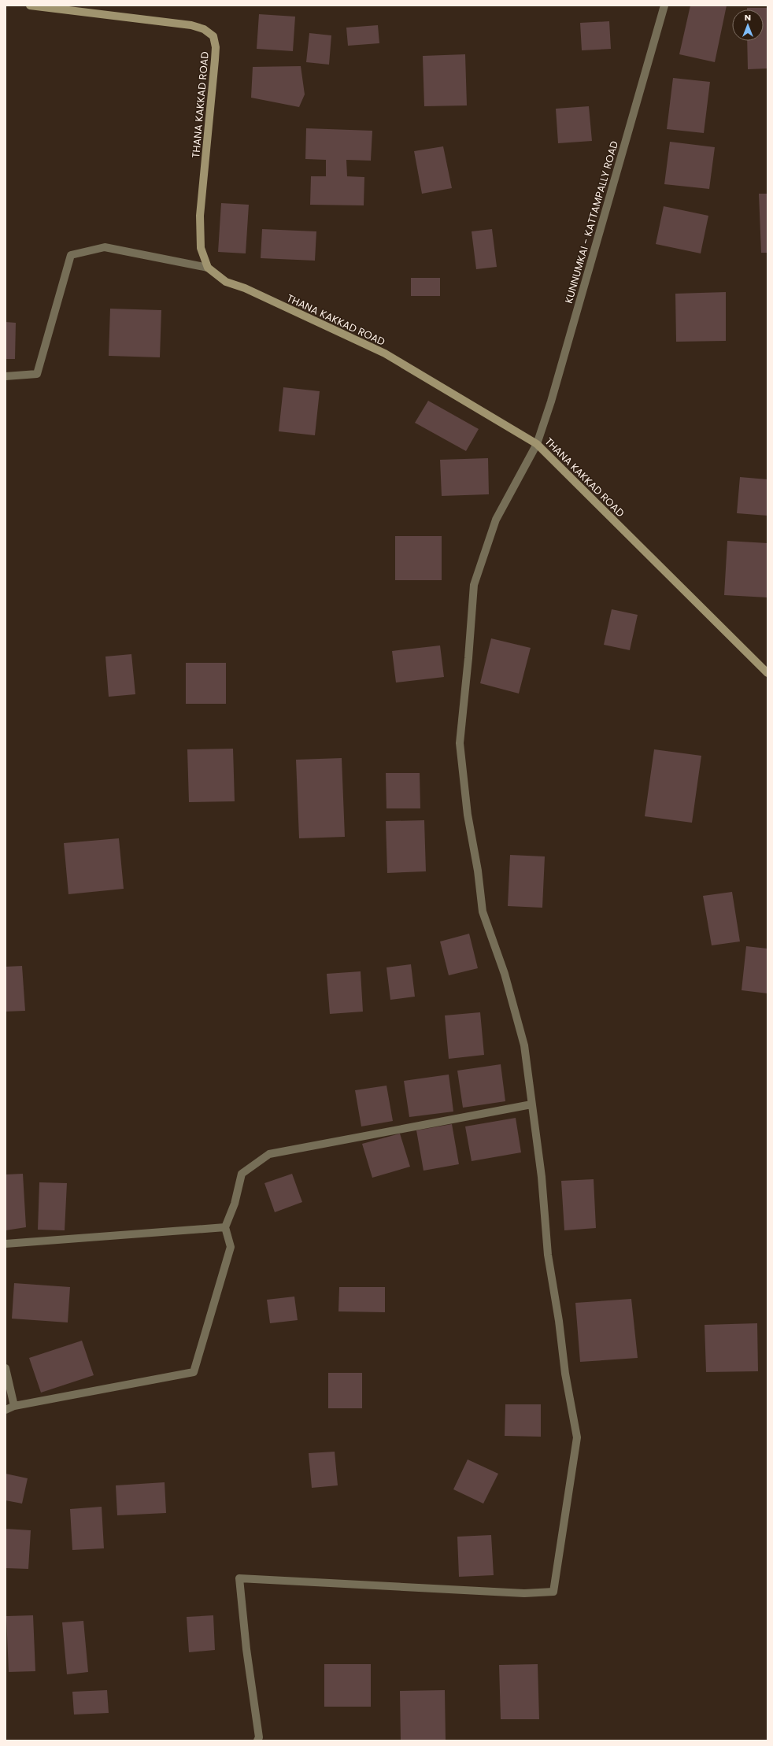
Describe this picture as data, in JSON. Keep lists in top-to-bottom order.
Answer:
{
  "streets": {
    "main road": ["THANA KAKKAD ROAD"],
    "street": ["KUNNUMKAI - KATTAMPALLY ROAD"]
  },
  "crossings": [
    ["THANA KAKKAD ROAD", "KUNNUMKAI - KATTAMPALLY ROAD"]
  ],
  "north": "top"
}
